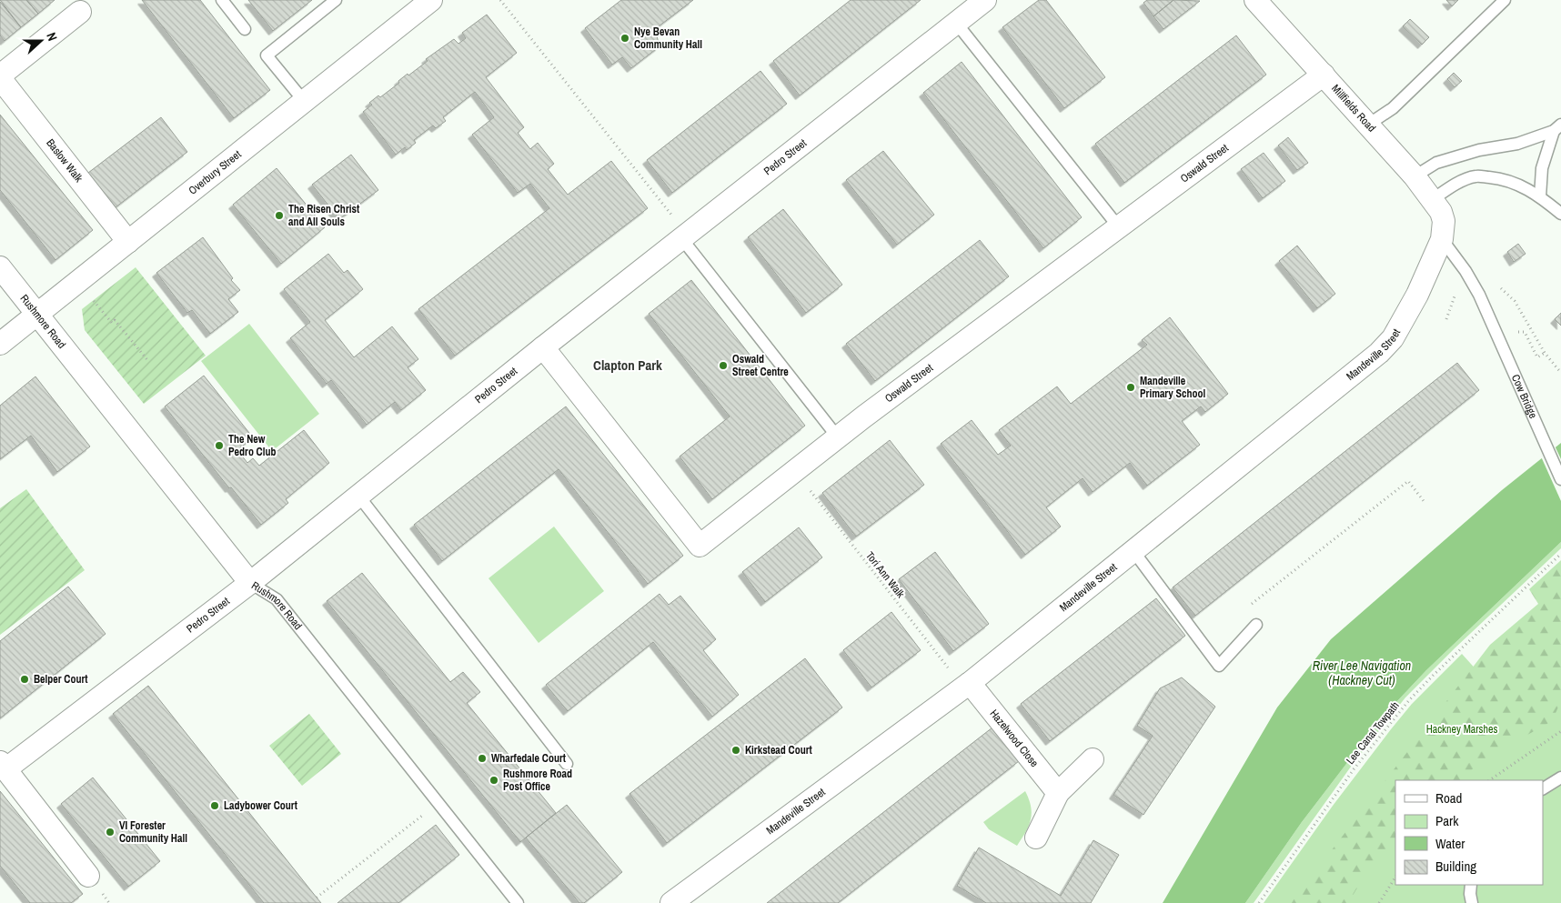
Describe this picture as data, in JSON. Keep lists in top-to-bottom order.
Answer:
{
  "streets": {
    "street": [
      "Millfields Road",
      "Pedro Street",
      "Baslow Walk",
      "Oswald Street",
      "Overbury Street",
      "Rushmore Road",
      "Mandeville Street",
      "Hazelwood Close"
    ],
    "lane": ["Cow Bridge"],
    "path": ["Tori Ann Walk", "Lee Canal Towpath"]
  },
  "crossings": [
    ["Millfields Road", "Oswald Street"],
    ["Millfields Road", "Mandeville Street"],
    ["Millfields Road", "Cow Bridge"],
    ["Pedro Street", "Oswald Street"],
    ["Pedro Street", "Rushmore Road"],
    ["Baslow Walk", "Overbury Street"],
    ["Oswald Street", "Tori Ann Walk"],
    ["Overbury Street", "Rushmore Road"],
    ["Mandeville Street", "Cow Bridge"],
    ["Mandeville Street", "Tori Ann Walk"],
    ["Mandeville Street", "Hazelwood Close"],
    ["Tori Ann Walk", "Hazelwood Close"]
  ],
  "districts": ["Clapton Park"],
  "water": ["River Lee Navigation (Hackney Cut)"],
  "parks": ["Hackney Marshes"],
  "places": [
    "Nye Bevan Community Hall",
    "The Risen Christ and All Souls",
    "Oswald Street Centre",
    "Mandeville Primary School",
    "The New Pedro Club",
    "Belper Court",
    "Kirkstead Court",
    "Wharfedale Court",
    "Rushmore Road Post Office",
    "Ladybower Court",
    "VI Forester Community Hall"
  ],
  "legend": [
    "Road",
    "Park",
    "Water",
    "Building"
  ],
  "north": "right"
}
